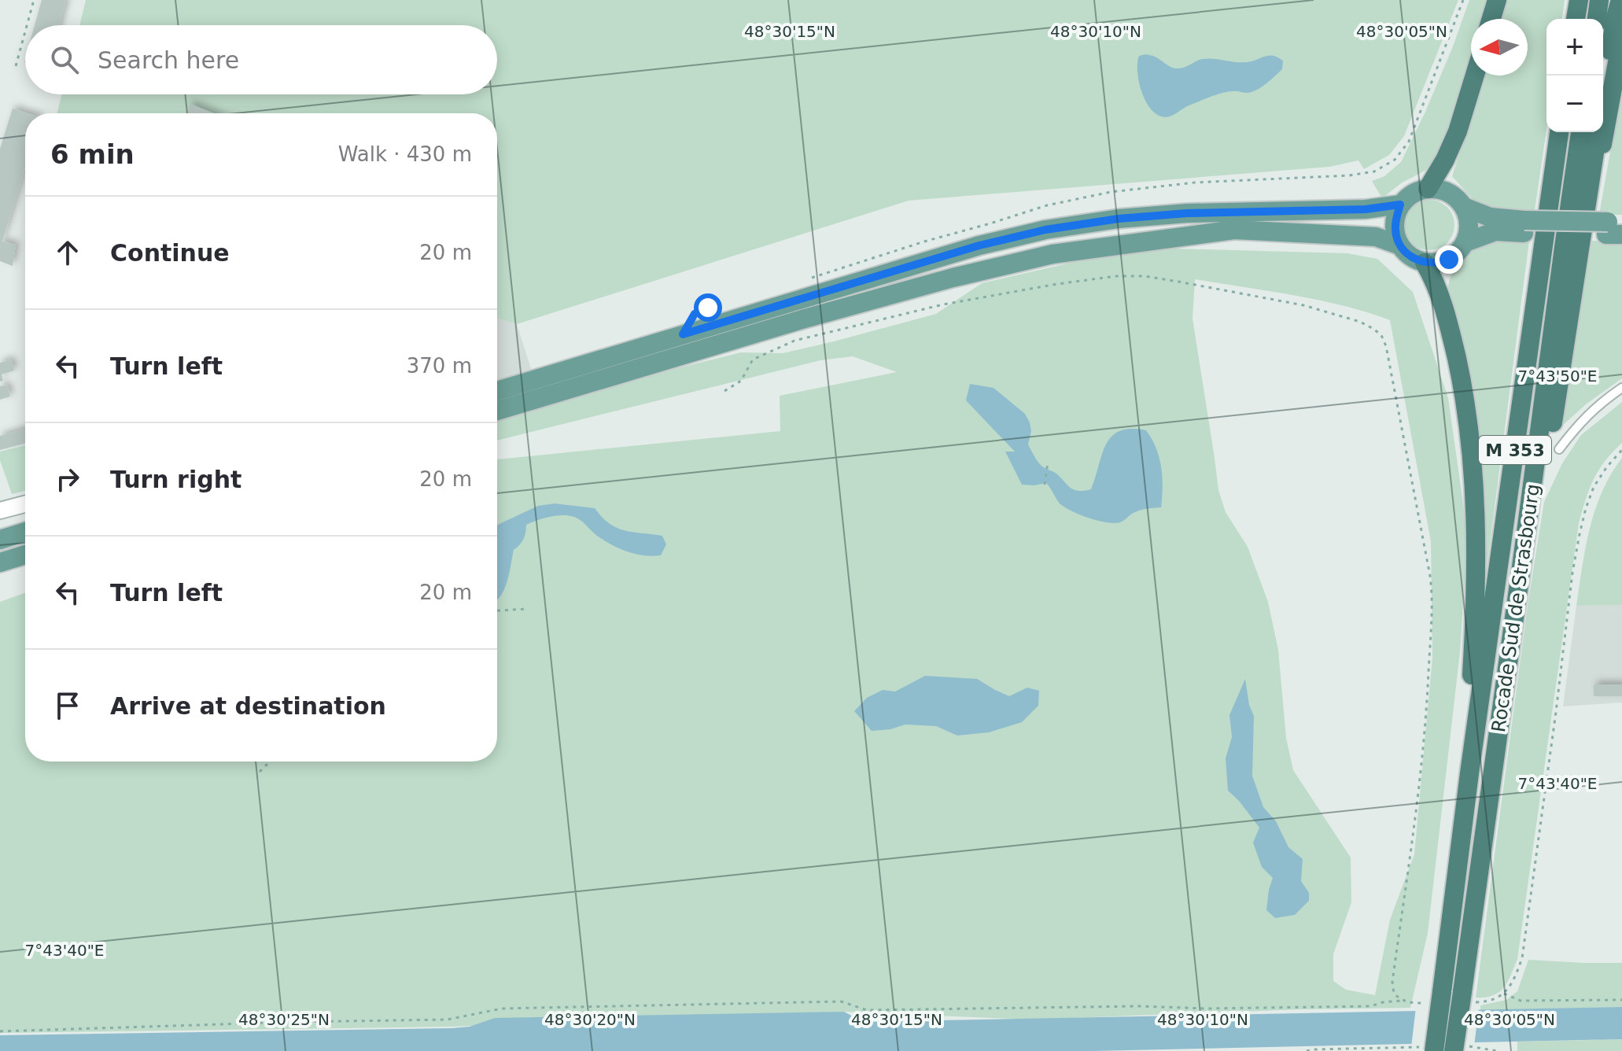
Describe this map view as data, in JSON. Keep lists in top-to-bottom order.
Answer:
{
  "streets": {
    "highway": ["M 353", "Rocade Sud de Strasbourg"]
  },
  "north": "left",
  "page": {
    "map_buttons": ["+", "−"],
    "search": "Search here",
    "heading": ["6 min", "Walk · 430 m"],
    "list": [
      ["Continue", "20 m"],
      ["Turn left", "370 m"],
      ["Turn right", "20 m"],
      ["Turn left", "20 m"],
      "Arrive at destination"
    ]
  },
  "coordinates": [
    "48°30'15\"N",
    "48°30'10\"N",
    "48°30'05\"N",
    "7°43'50\"E",
    "7°43'40\"E",
    "48°30'25\"N",
    "48°30'20\"N"
  ]
}
